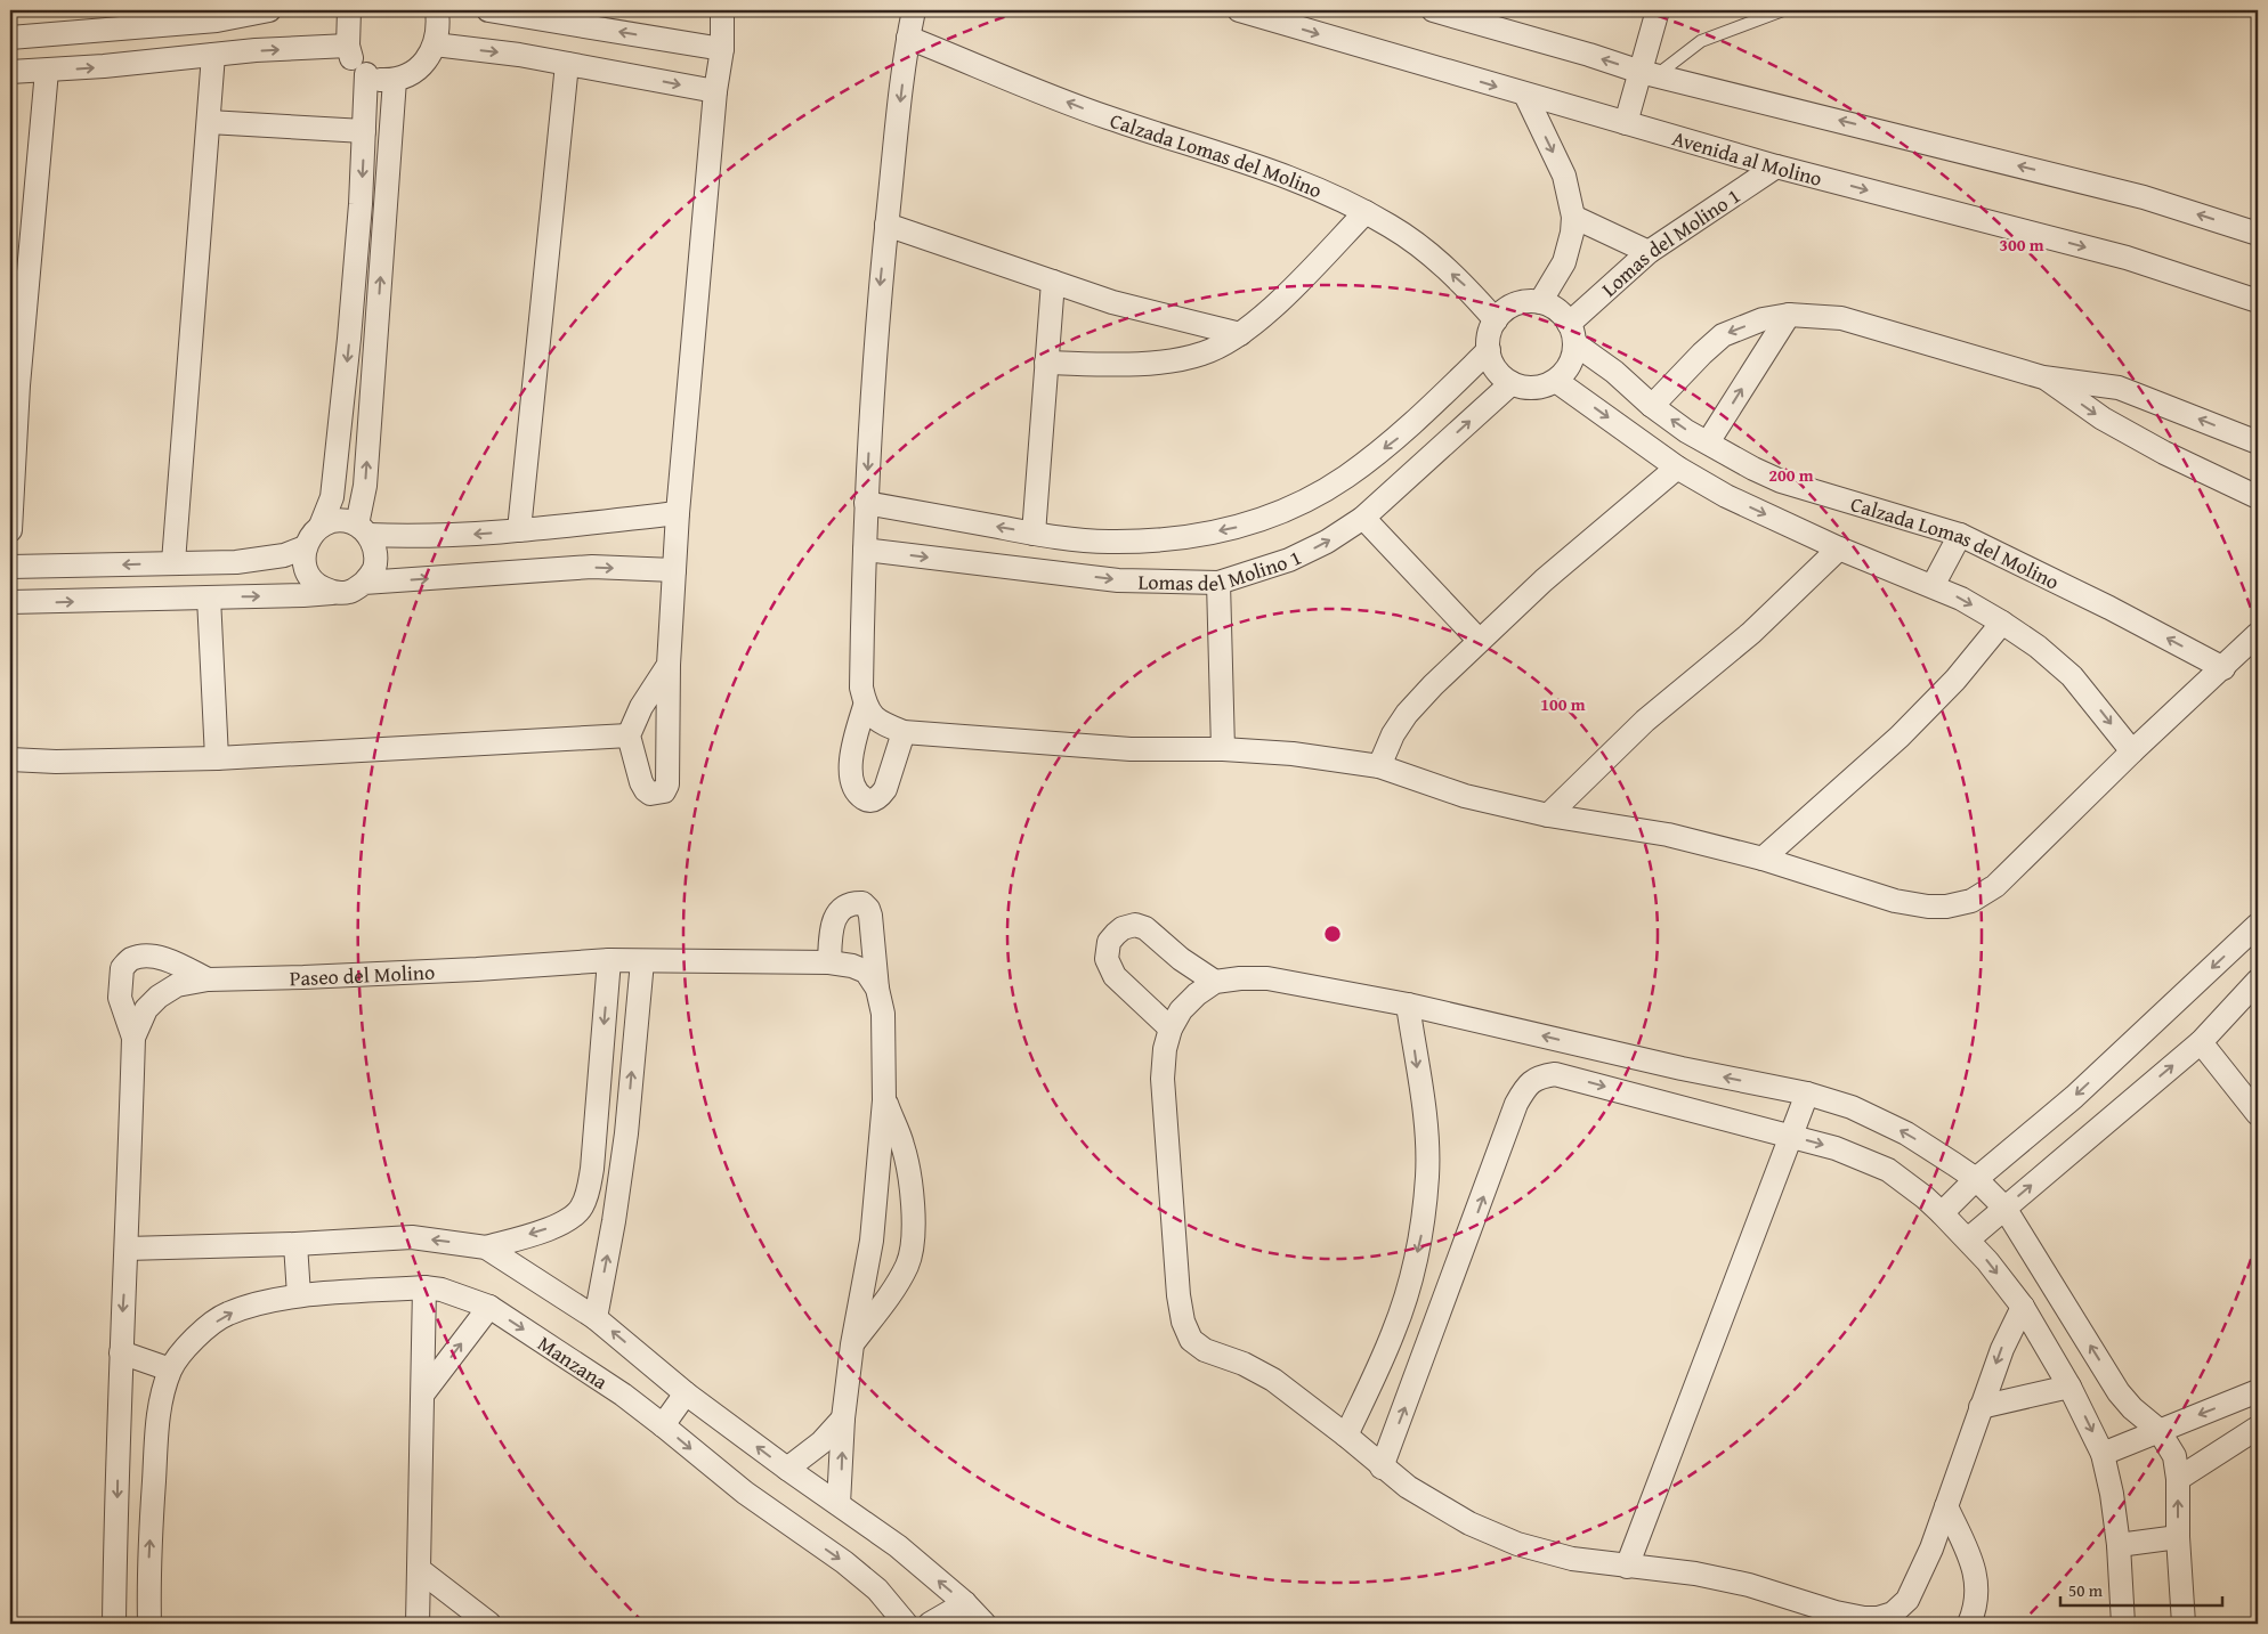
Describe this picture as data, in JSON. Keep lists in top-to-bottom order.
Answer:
{
  "streets": {
    "street": [
      "Calzada Lomas del Molino",
      "Avenida al Molino",
      "Lomas del Molino 1",
      "Paseo del Molino",
      "Manzana"
    ]
  },
  "crossings": [
    ["Calzada Lomas del Molino", "Lomas del Molino 1"],
    ["Avenida al Molino", "Lomas del Molino 1"]
  ],
  "scale_bar": "50 m",
  "rings": ["300 m", "200 m", "100 m"]
}
